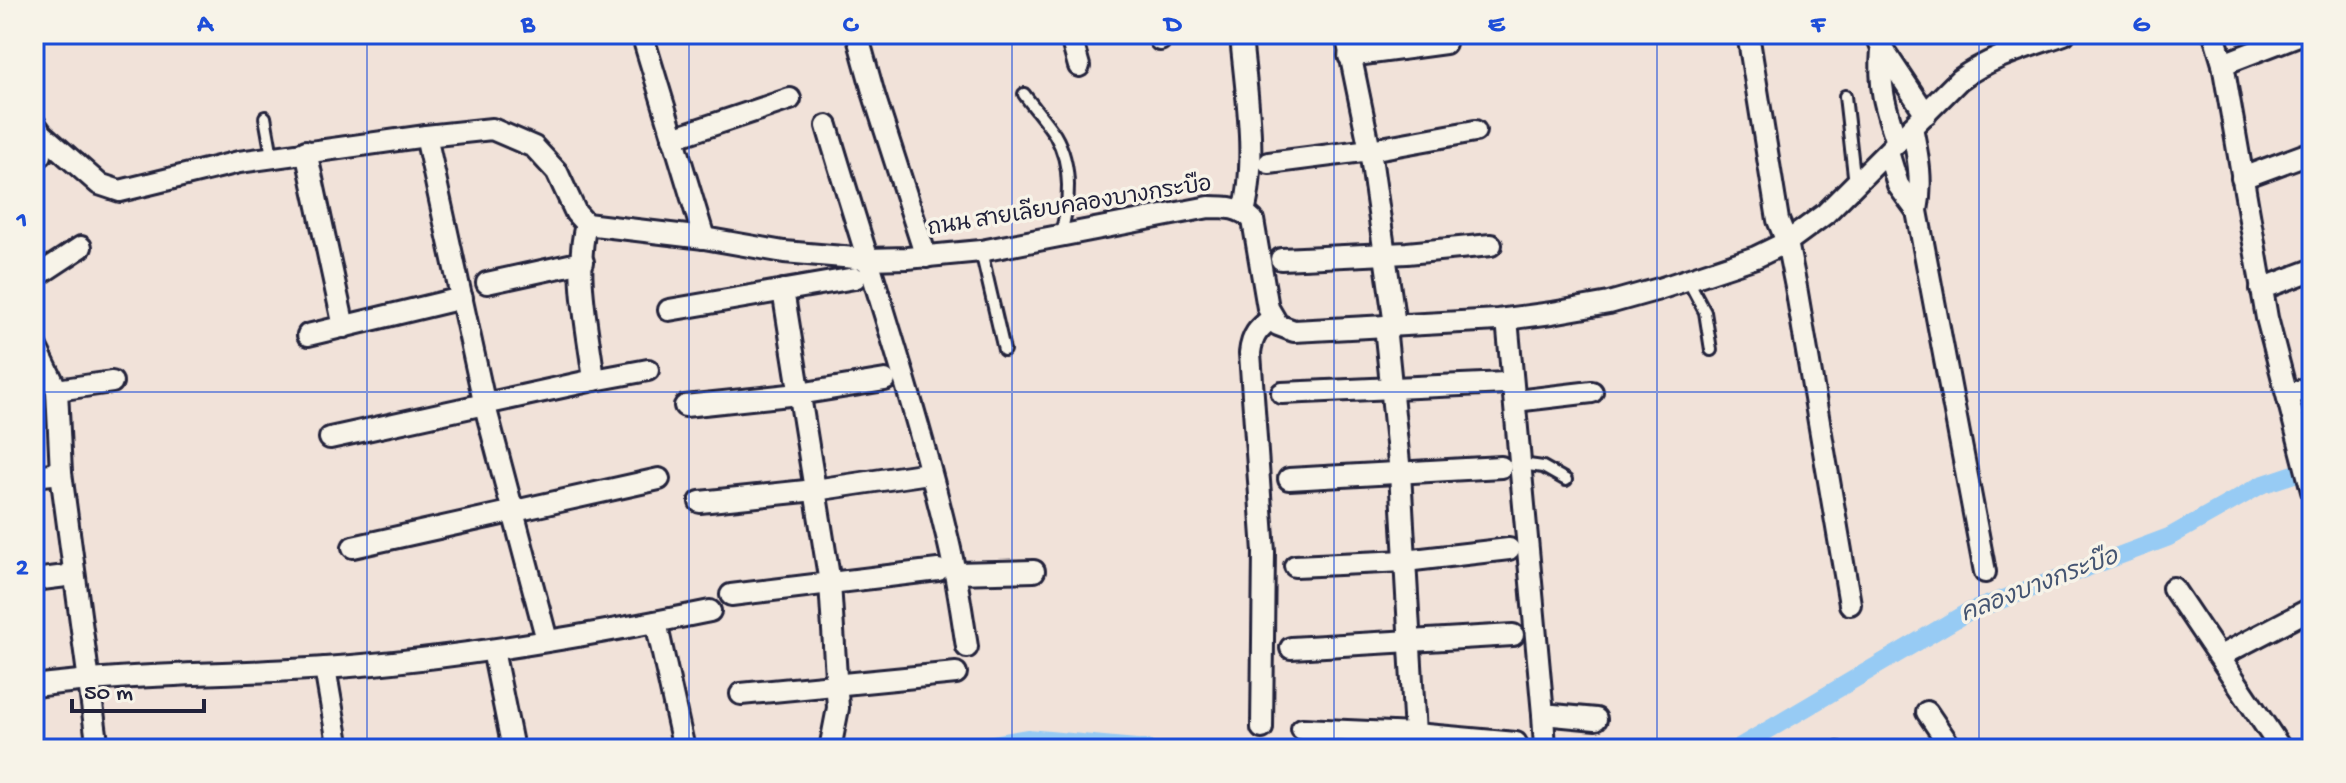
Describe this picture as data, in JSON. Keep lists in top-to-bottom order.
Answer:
{
  "streets": {
    "street": ["ถนน สายเลียบคลองบางกระบือ"]
  },
  "water": ["คลองบางกระบือ"],
  "scale_bar": "50 m",
  "grid": {
    "columns": [
      "A",
      "B",
      "C",
      "D",
      "E",
      "F",
      "G"
    ],
    "rows": ["1", "2"]
  }
}
